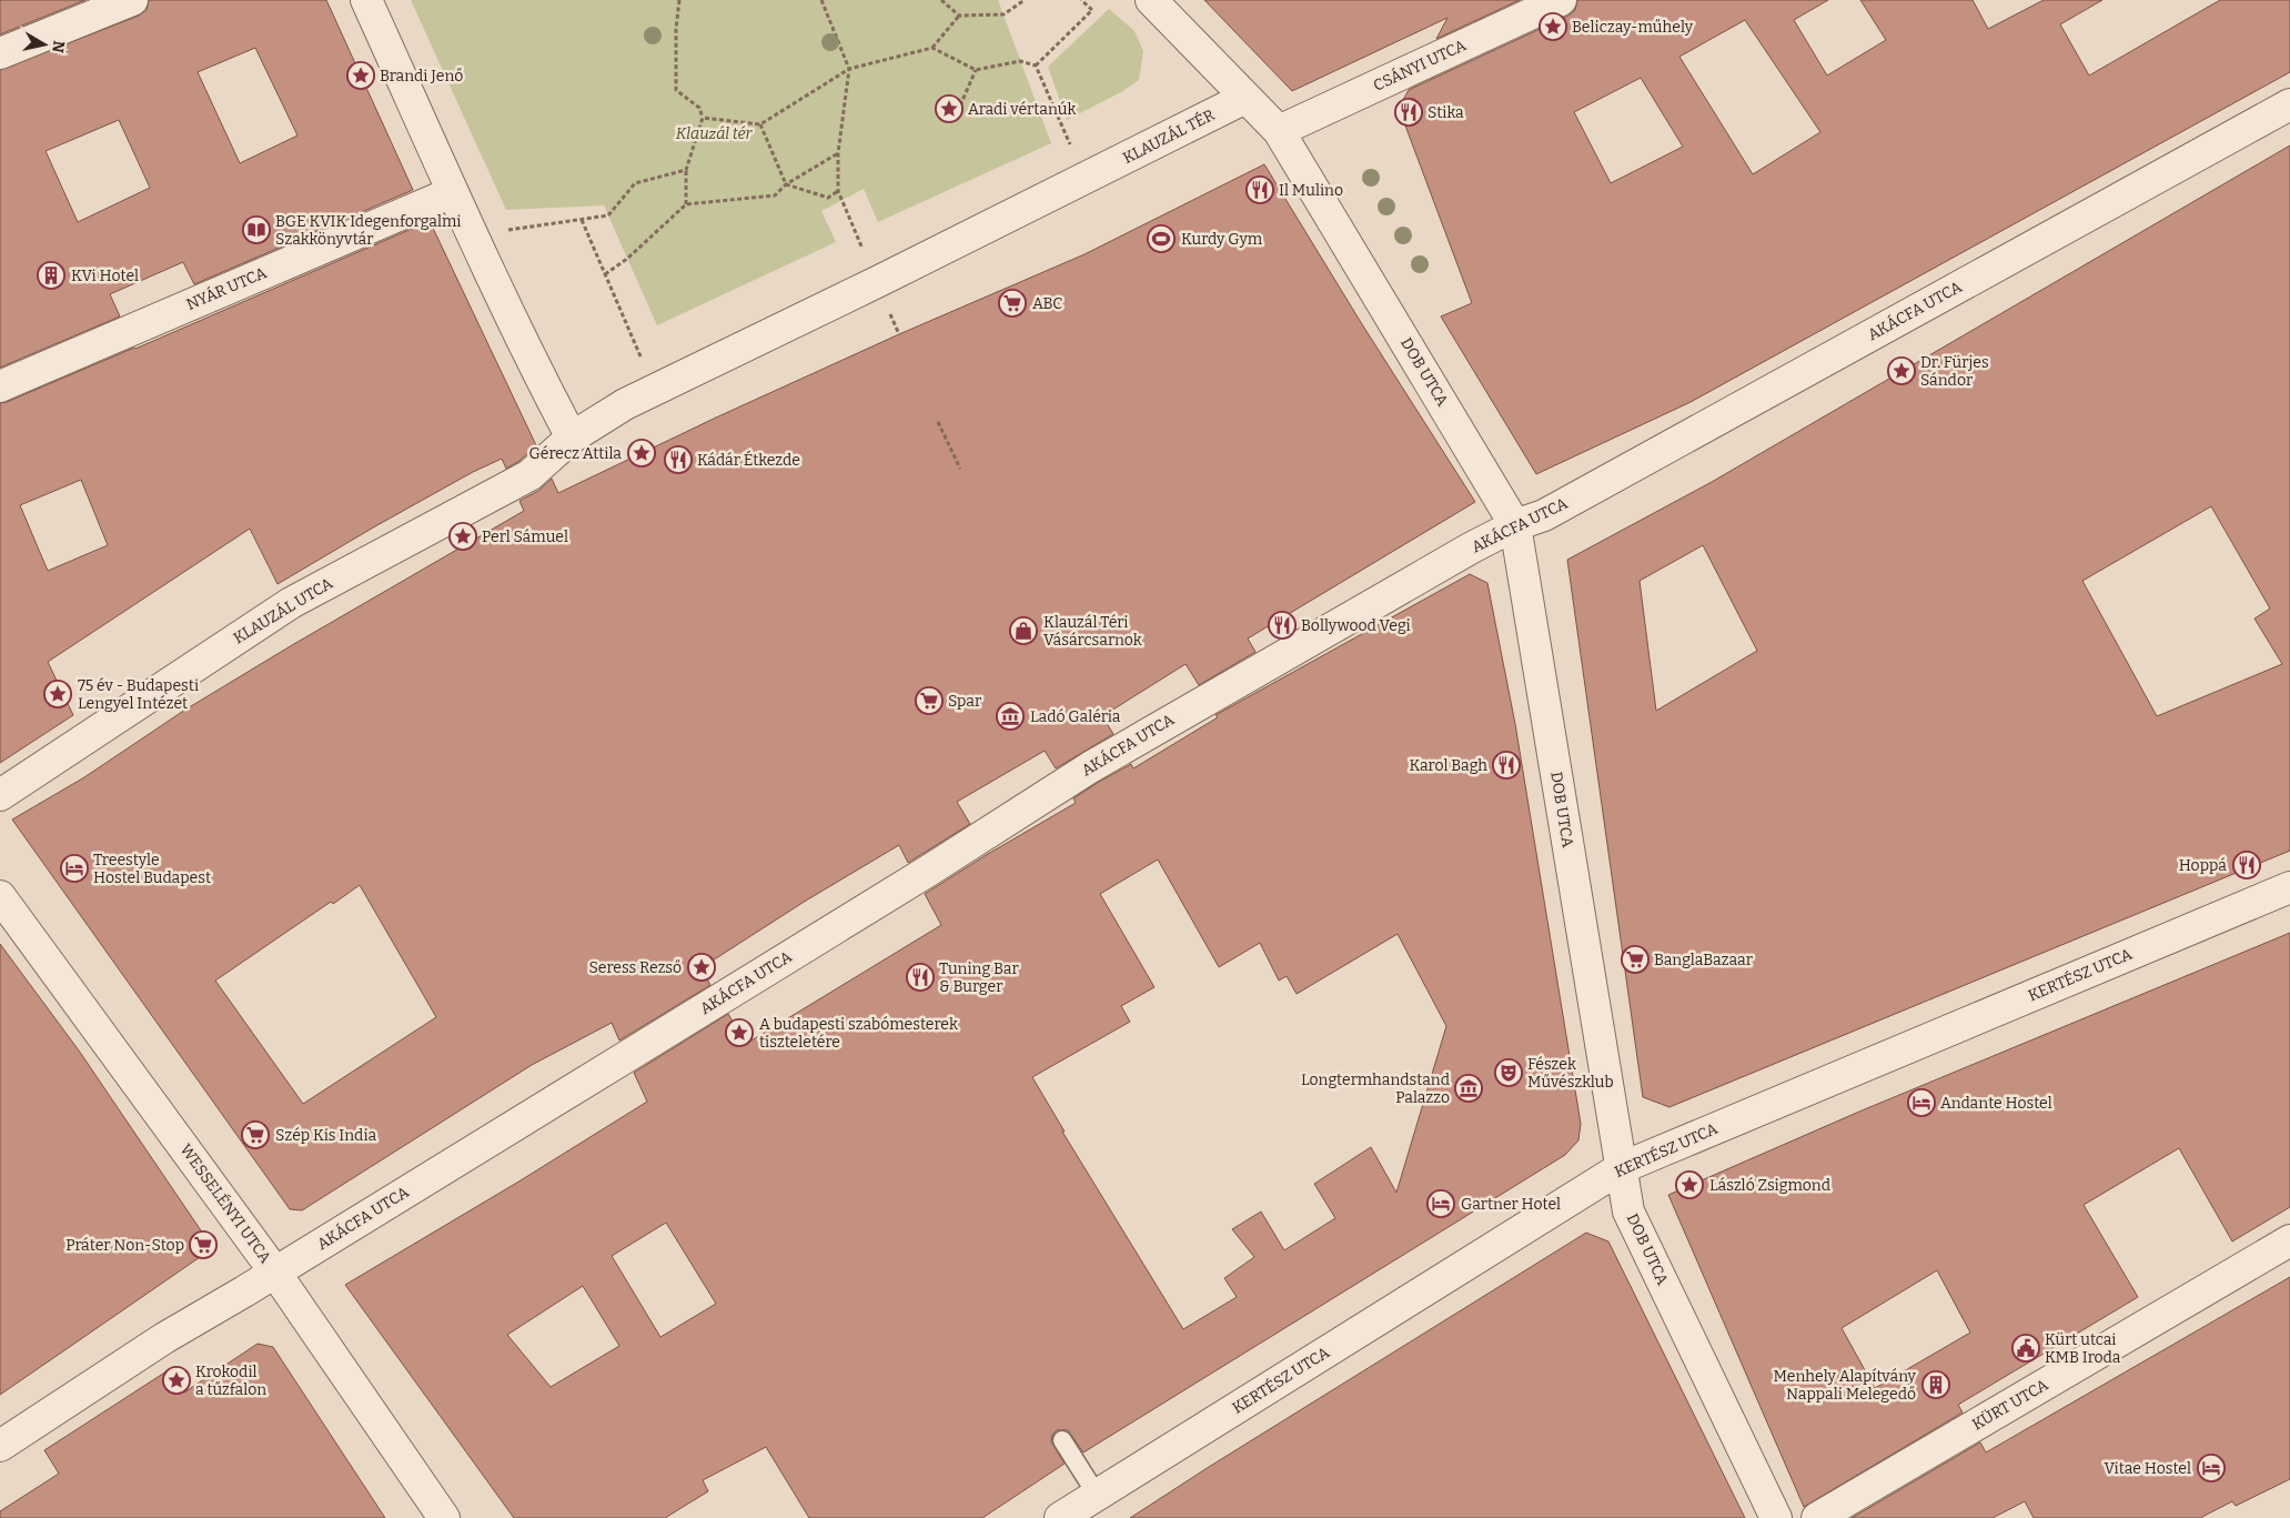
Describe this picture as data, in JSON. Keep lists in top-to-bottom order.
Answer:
{
  "streets": {
    "street": [
      "CSÁNYI UTCA",
      "KLAUZÁL TÉR",
      "NYÁR UTCA",
      "AKÁCFA UTCA",
      "DOB UTCA",
      "KLAUZÁL UTCA",
      "KERTÉSZ UTCA",
      "WESSELÉNYI UTCA",
      "KÜRT UTCA"
    ]
  },
  "crossings": [
    ["CSÁNYI UTCA", "DOB UTCA"],
    ["KLAUZÁL TÉR", "KLAUZÁL UTCA"],
    ["AKÁCFA UTCA", "DOB UTCA"],
    ["AKÁCFA UTCA", "WESSELÉNYI UTCA"],
    ["DOB UTCA", "KERTÉSZ UTCA"]
  ],
  "parks": ["Klauzál tér"],
  "places": {
    "place": [
      "Beliczay-műhely",
      "Brandi Jenő",
      "Aradi vértanúk",
      "Dr. Fürjes Sándor",
      "Gérecz Attila",
      "Perl Sámuel",
      "75 év - Budapesti Lengyel Intézet",
      "Seress Rezső",
      "A budapesti szabómesterek tiszteletére",
      "László Zsigmond",
      "Krokodil a tűzfalon"
    ],
    "restaurant": [
      "Stika",
      "Il Mulino",
      "Kádár Étkezde",
      "Bollywood Vegi",
      "Karol Bagh",
      "Hoppá",
      "Tuning Bar & Burger"
    ],
    "library": ["BGE KVIK Idegenforgalmi Szakkönyvtár"],
    "sports": ["Kurdy Gym"],
    "building": ["KVi Hotel", "Menhely Alapítvány Nappali Melegedő"],
    "supermarket": [
      "ABC",
      "Spar",
      "BanglaBazaar",
      "Szép Kis India",
      "Práter Non-Stop"
    ],
    "shop": ["Klauzál Téri Vásárcsarnok"],
    "museum": ["Ladó Galéria", "Longtermhandstand Palazzo"],
    "hotel": [
      "Treestyle Hostel Budapest",
      "Andante Hostel",
      "Gartner Hotel",
      "Vitae Hostel"
    ],
    "theatre": ["Fészek Művészklub"],
    "public building": ["Kürt utcai KMB Iroda"]
  },
  "north": "right"
}
